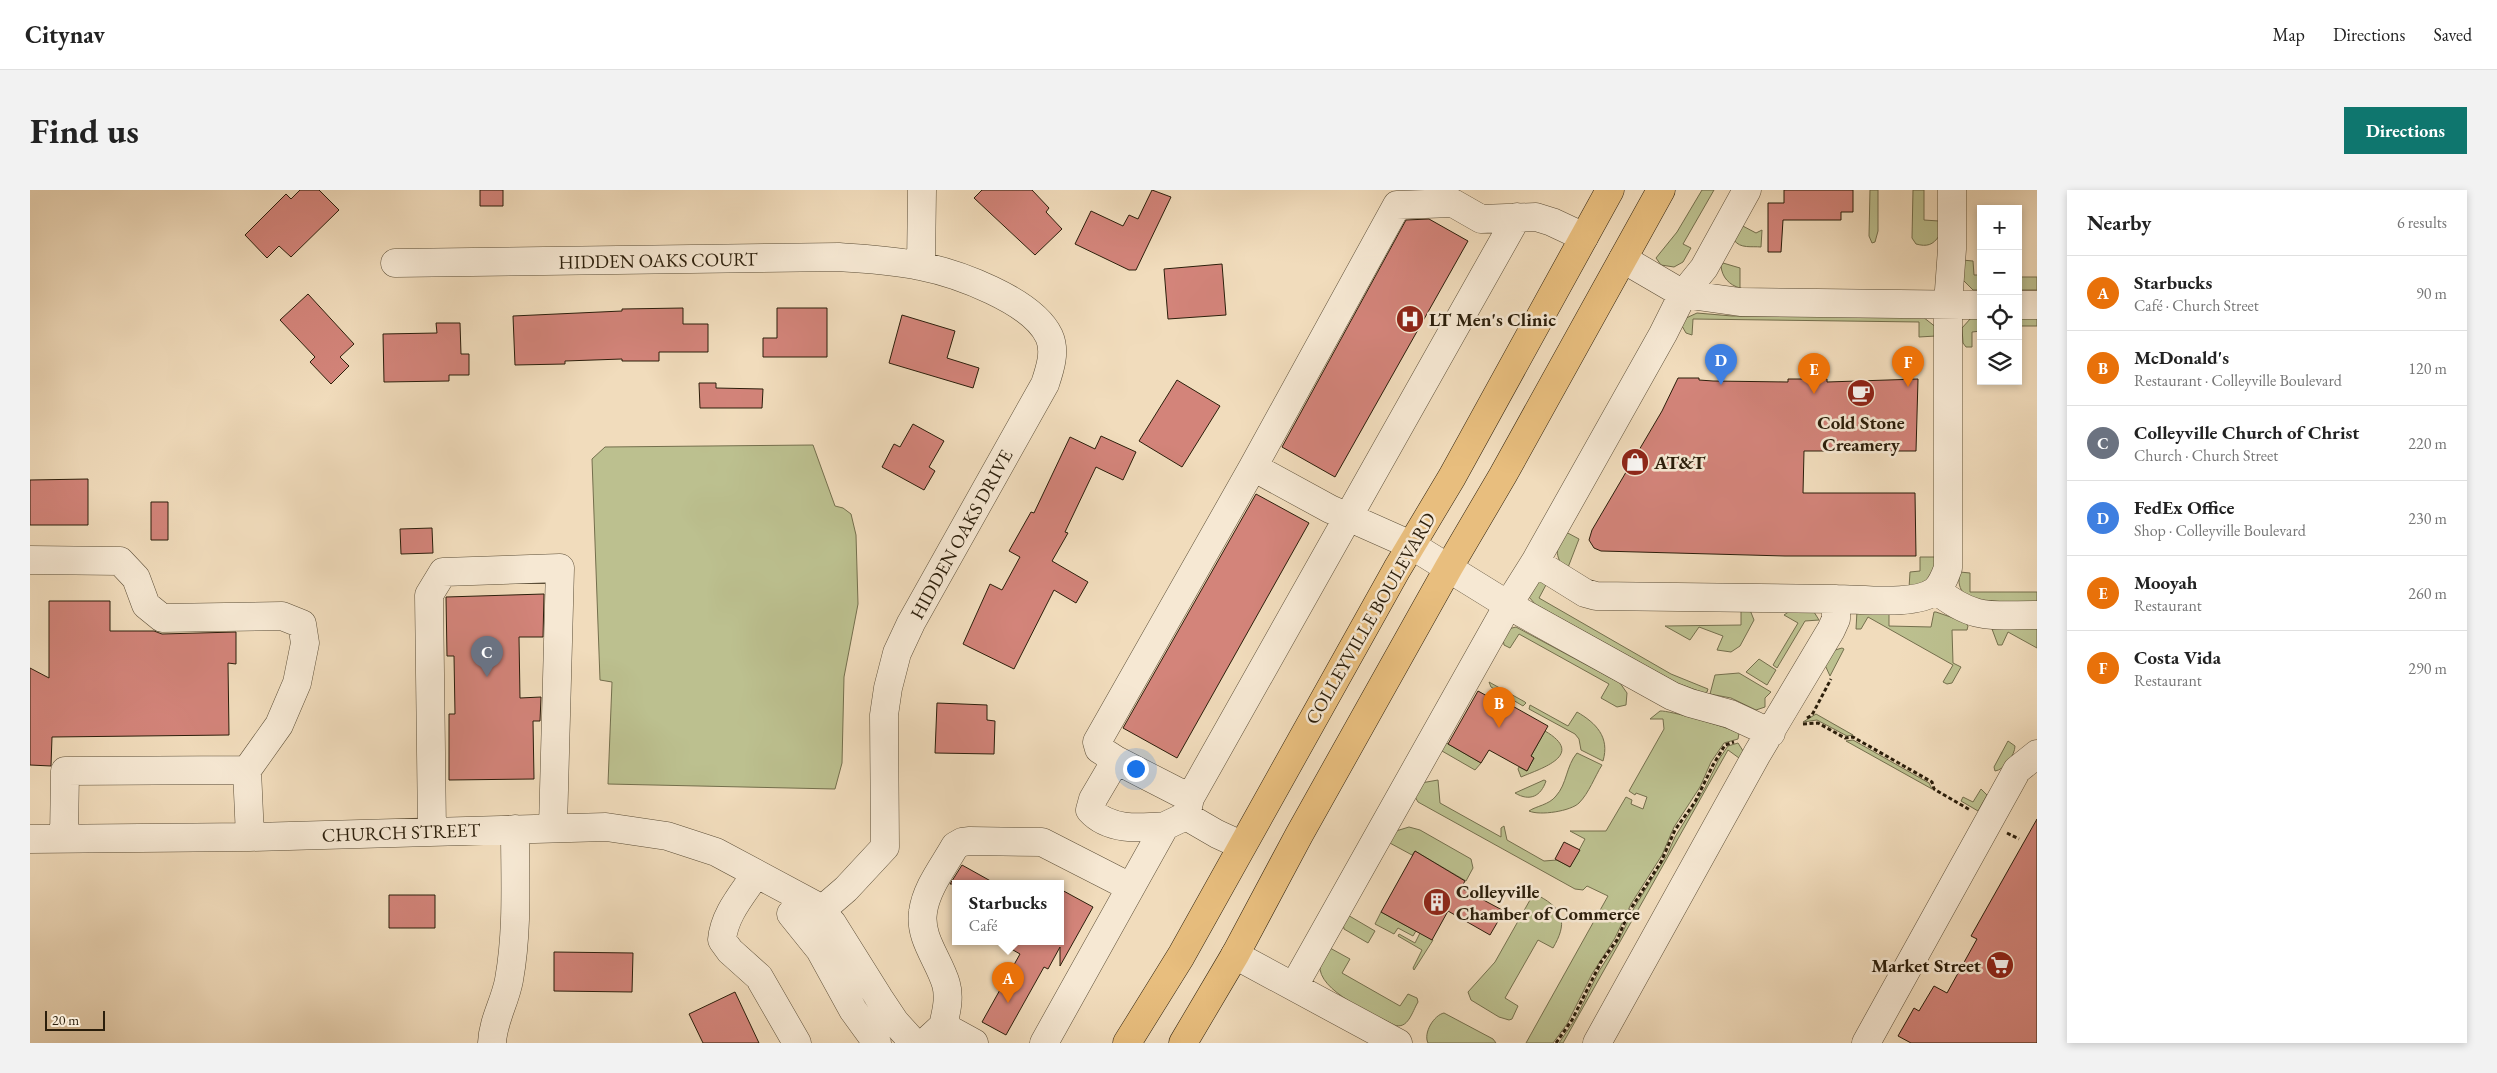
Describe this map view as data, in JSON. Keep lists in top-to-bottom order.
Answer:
{
  "streets": {
    "main road": ["COLLEYVILLE BOULEVARD"],
    "street": ["HIDDEN OAKS COURT", "HIDDEN OAKS DRIVE", "CHURCH STREET"]
  },
  "crossings": [
    ["HIDDEN OAKS COURT", "HIDDEN OAKS DRIVE"],
    ["HIDDEN OAKS DRIVE", "CHURCH STREET"]
  ],
  "places": {
    "hospital": ["LT Men's Clinic"],
    "cafe": ["Cold Stone Creamery"],
    "shop": ["AT&T"],
    "building": ["Colleyville Chamber of Commerce"],
    "supermarket": ["Market Street"]
  },
  "scale_bar": "20 m",
  "page": {
    "header": "Citynav",
    "nav": ["Map", "Directions", "Saved"],
    "buttons": "Directions",
    "title": "Find us",
    "heading": ["Nearby", "6 results"],
    "map_buttons": ["+", "−"],
    "list": [
      {
        "mark": "A",
        "name": "Starbucks",
        "note": "Café · Church Street",
        "value": "90 m"
      },
      {
        "mark": "B",
        "name": "McDonald's",
        "note": "Restaurant · Colleyville Boulevard",
        "value": "120 m"
      },
      {
        "mark": "C",
        "name": "Colleyville Church of Christ",
        "note": "Church · Church Street",
        "value": "220 m"
      },
      {
        "mark": "D",
        "name": "FedEx Office",
        "note": "Shop · Colleyville Boulevard",
        "value": "230 m"
      },
      {
        "mark": "E",
        "name": "Mooyah",
        "note": "Restaurant",
        "value": "260 m"
      },
      {
        "mark": "F",
        "name": "Costa Vida",
        "note": "Restaurant",
        "value": "290 m"
      }
    ],
    "pins": [
      "D",
      "F",
      "E",
      "C",
      "B",
      "A"
    ],
    "popup": ["Starbucks", "Café"],
    "scale": "20 m"
  }
}
